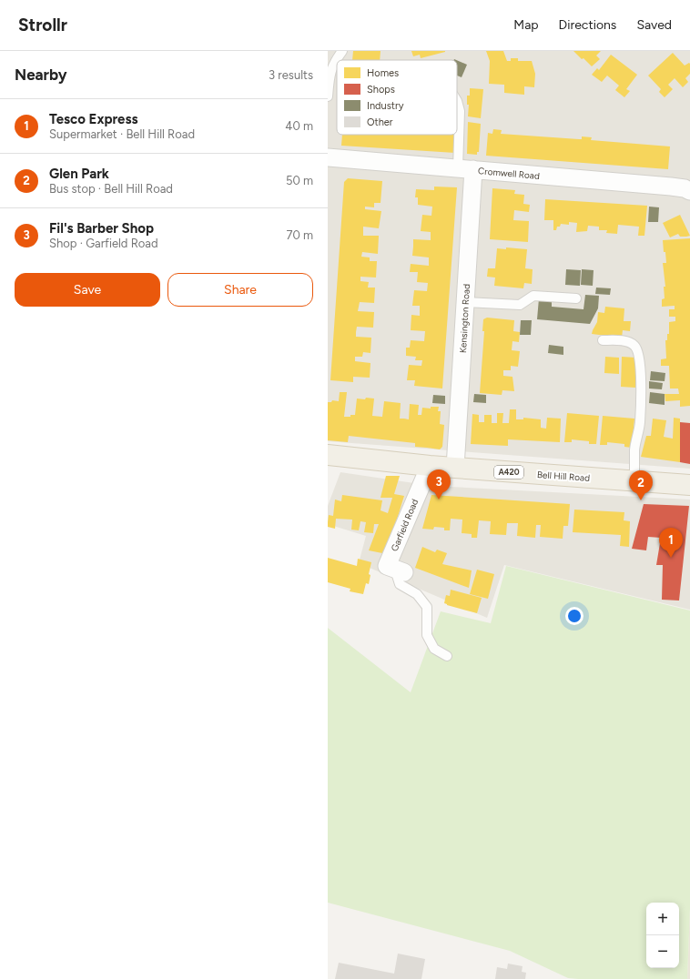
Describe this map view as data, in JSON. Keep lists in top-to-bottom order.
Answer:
{
  "streets": {
    "main road": ["A420", "Bell Hill Road"],
    "street": ["Cromwell Road", "Kensington Road", "Garfield Road"]
  },
  "crossings": [
    ["Cromwell Road", "Kensington Road"],
    ["Kensington Road", "Bell Hill Road"],
    ["Bell Hill Road", "Garfield Road"]
  ],
  "legend": [
    "Homes",
    "Shops",
    "Industry",
    "Other"
  ],
  "page": {
    "header": "Strollr",
    "nav": ["Map", "Directions", "Saved"],
    "heading": ["Nearby", "3 results"],
    "list": [
      {
        "mark": "1",
        "name": "Tesco Express",
        "note": "Supermarket · Bell Hill Road",
        "value": "40 m"
      },
      {
        "mark": "2",
        "name": "Glen Park",
        "note": "Bus stop · Bell Hill Road",
        "value": "50 m"
      },
      {
        "mark": "3",
        "name": "Fil's Barber Shop",
        "note": "Shop · Garfield Road",
        "value": "70 m"
      }
    ],
    "buttons": ["Save", "Share"],
    "pins": ["3", "2", "1"],
    "map_buttons": ["+", "−"]
  }
}
